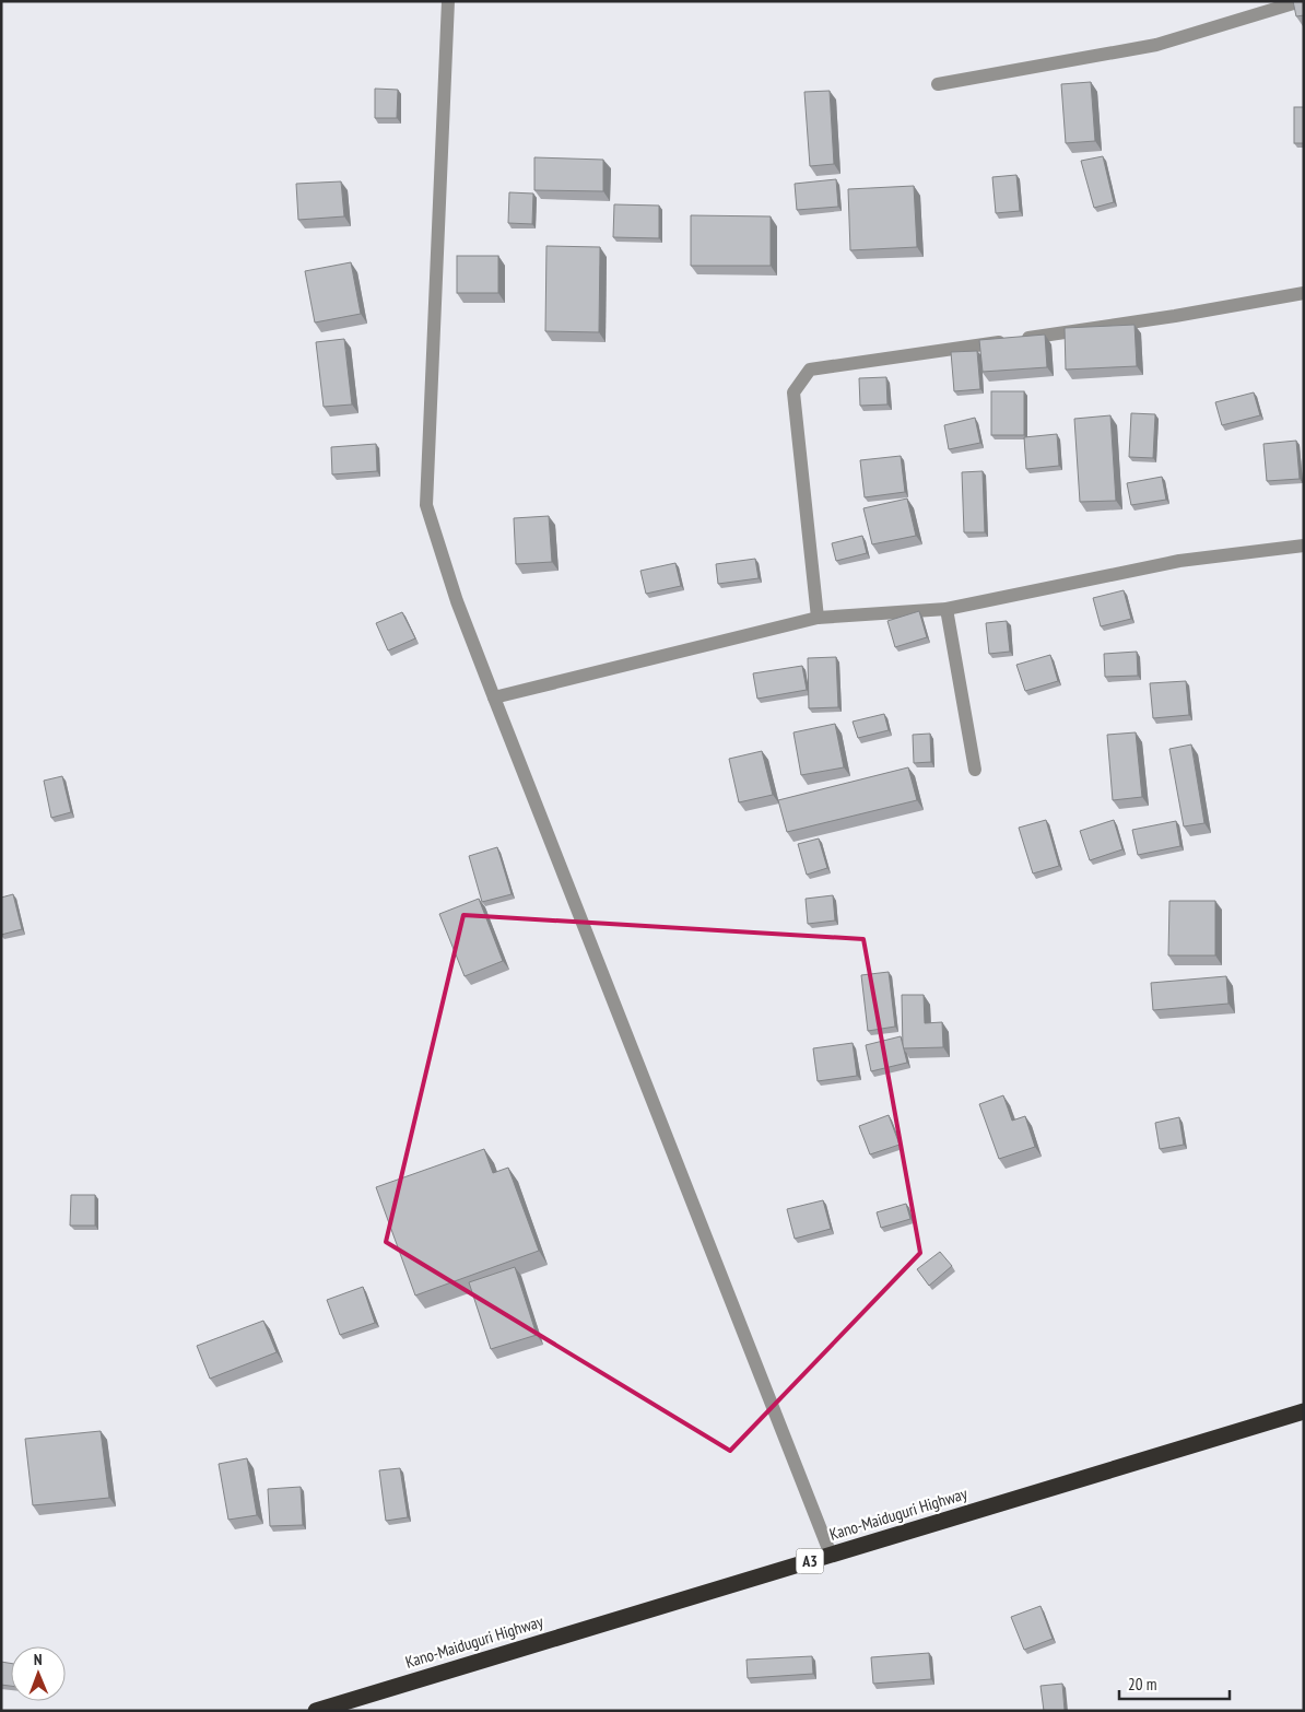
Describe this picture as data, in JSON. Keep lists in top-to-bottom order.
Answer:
{
  "streets": {
    "highway": ["Kano-Maiduguri Highway", "A3"]
  },
  "scale_bar": "20 m",
  "north": "top"
}
